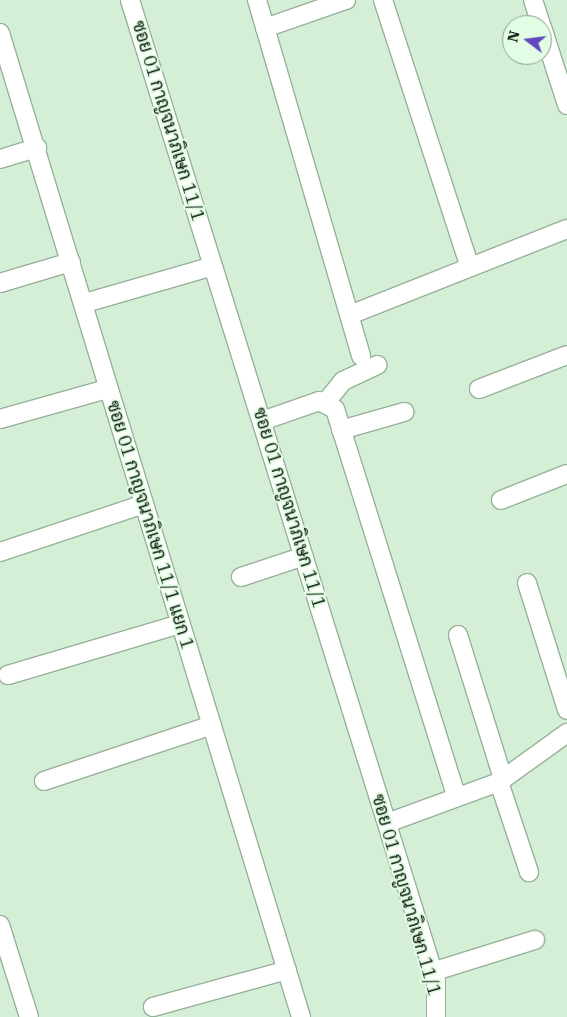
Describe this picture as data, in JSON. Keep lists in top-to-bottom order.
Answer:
{
  "streets": {
    "street": ["ซอย 01 กาญจนาภิเษก 11/1", "ซอย 01 กาญจนาภิเษก 11/1 แยก 1"]
  },
  "north": "left"
}
